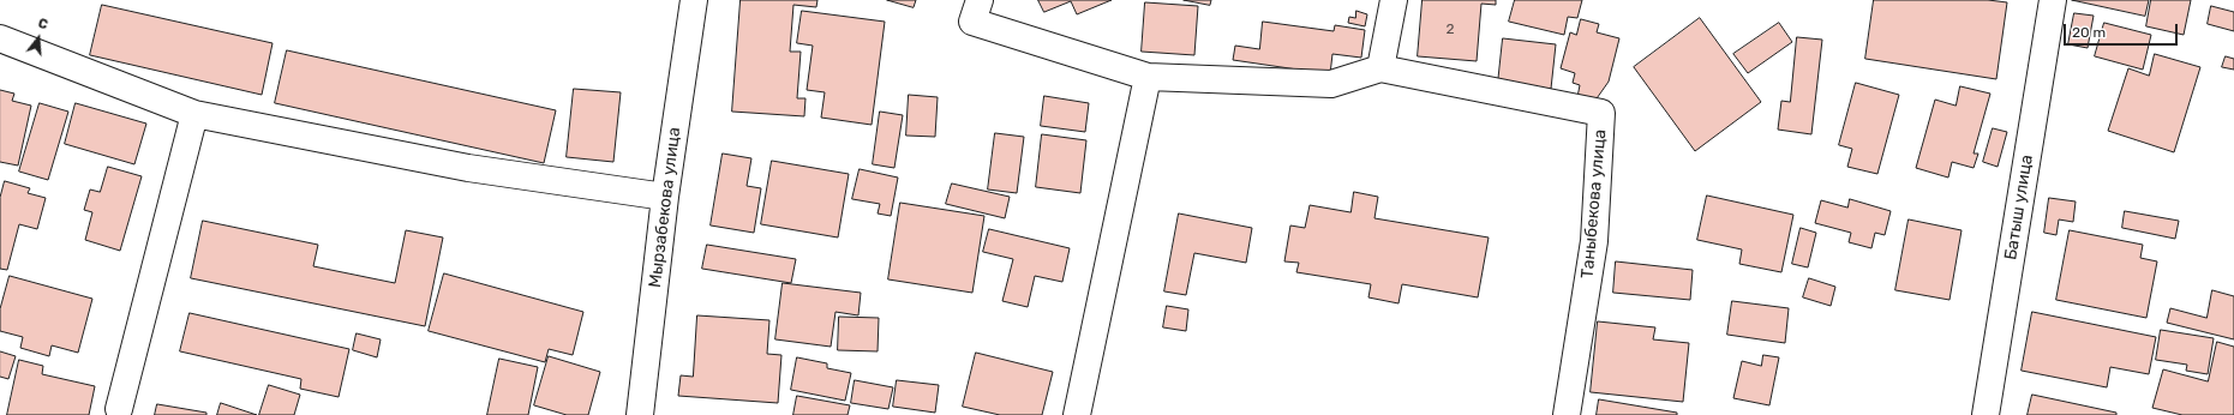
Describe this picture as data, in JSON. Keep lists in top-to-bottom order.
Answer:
{
  "streets": {
    "street": ["Таныбекова улица", "Мырзабекова улица", "Батыш улица"]
  },
  "house_numbers": ["2"],
  "scale_bar": "20 m",
  "north": "top"
}
